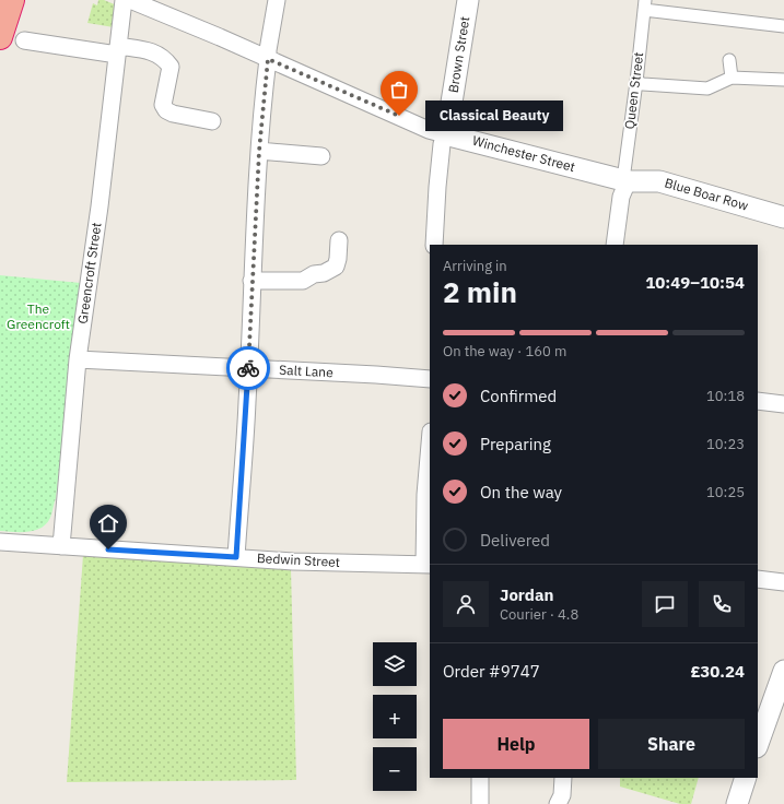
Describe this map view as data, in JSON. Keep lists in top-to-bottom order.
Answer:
{
  "streets": {
    "street": [
      "Brown Street",
      "Queen Street",
      "Winchester Street",
      "Blue Boar Row",
      "Greencroft Street",
      "Salt Lane",
      "Bedwin Street"
    ]
  },
  "crossings": [
    ["Brown Street", "Winchester Street"],
    ["Queen Street", "Winchester Street"],
    ["Queen Street", "Blue Boar Row"],
    ["Winchester Street", "Blue Boar Row"],
    ["Greencroft Street", "Salt Lane"],
    ["Greencroft Street", "Bedwin Street"]
  ],
  "parks": ["The Greencroft"],
  "places": ["Classical Beauty"],
  "page": {
    "bubble": "Classical Beauty",
    "heading": ["2 min", "Arriving in", "10:49–10:54"],
    "panel": [
      "Jordan",
      "Courier · 4.8",
      "Order #9747",
      "£30.24"
    ],
    "bar": "On the way · 160 m",
    "list": [
      ["Confirmed", "10:18"],
      ["Preparing", "10:23"],
      ["On the way", "10:25"],
      "Delivered"
    ],
    "map_buttons": ["+", "−"],
    "buttons": ["Help", "Share"]
  }
}
